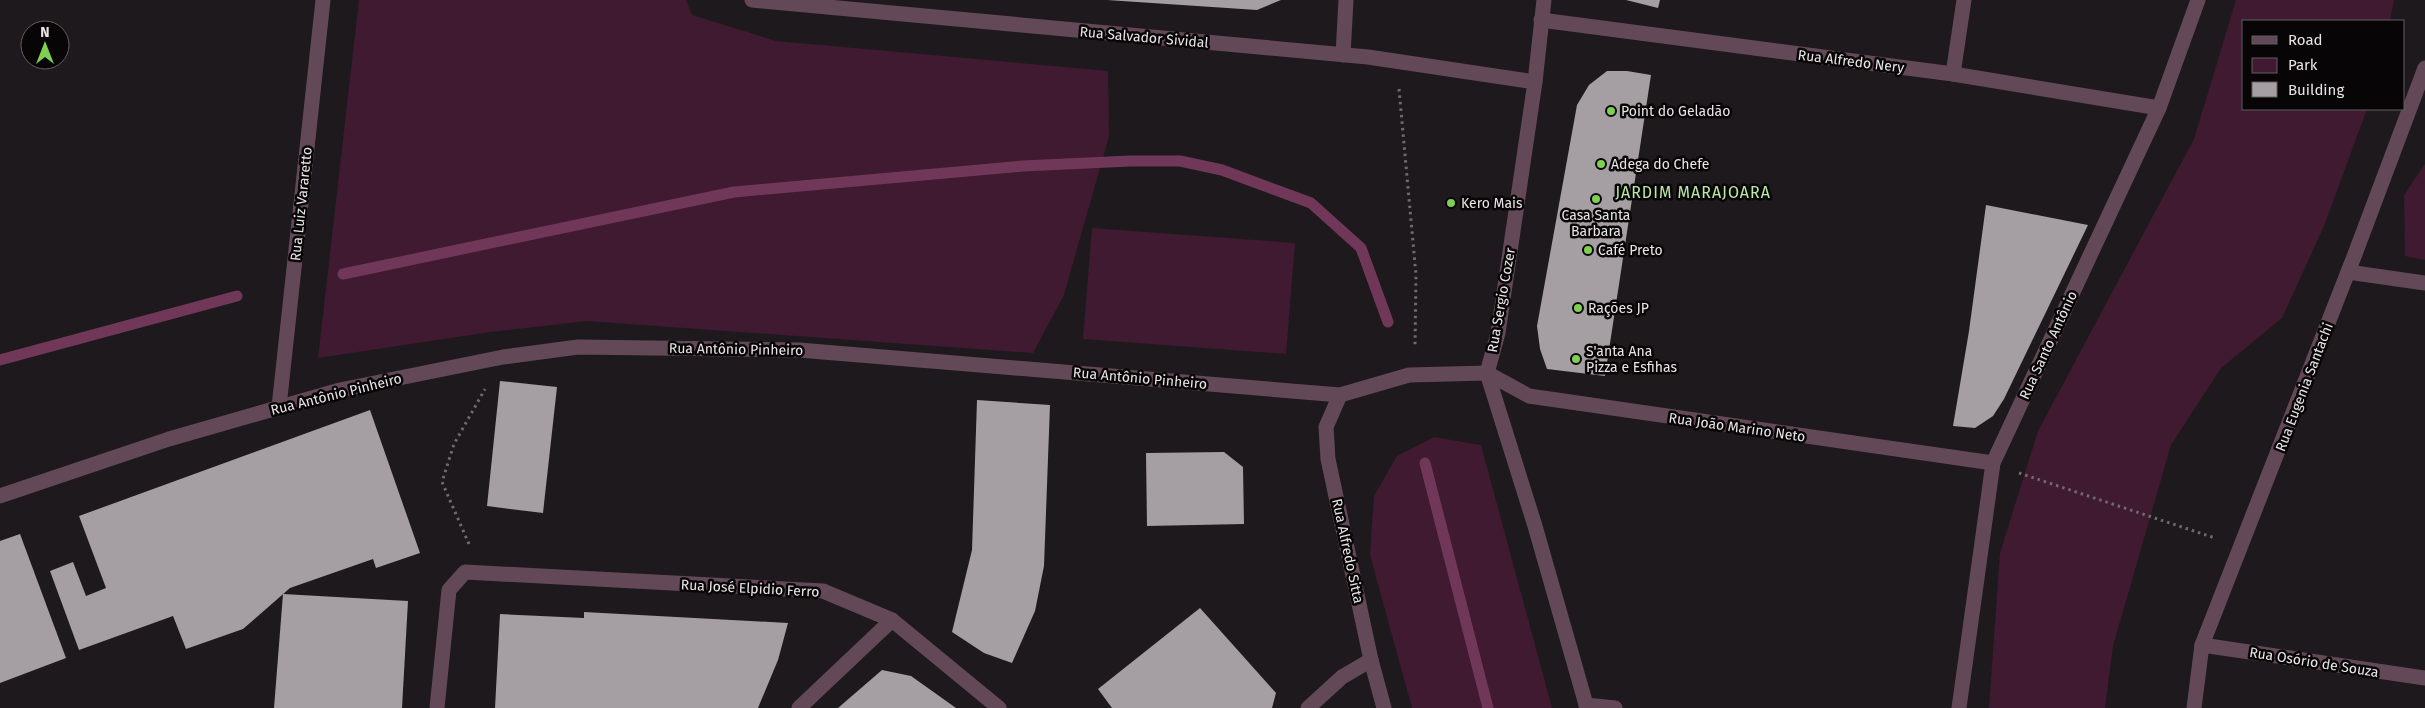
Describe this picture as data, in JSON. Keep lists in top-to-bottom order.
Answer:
{
  "streets": {
    "street": [
      "Rua Salvador Sividal",
      "Rua Alfredo Nery",
      "Rua Luiz Vararetto",
      "Rua Sergio Cozer",
      "Rua Santo Antônio",
      "Rua Antônio Pinheiro",
      "Rua Eugenia Santachi",
      "Rua João Marino Neto",
      "Rua Alfredo Sitta",
      "Rua José Elpidio Ferro",
      "Rua Osório de Souza"
    ]
  },
  "crossings": [
    ["Rua Salvador Sividal", "Rua Sergio Cozer"],
    ["Rua Alfredo Nery", "Rua Sergio Cozer"],
    ["Rua Alfredo Nery", "Rua Santo Antônio"],
    ["Rua Luiz Vararetto", "Rua Antônio Pinheiro"],
    ["Rua Sergio Cozer", "Rua Antônio Pinheiro"],
    ["Rua Sergio Cozer", "Rua João Marino Neto"],
    ["Rua Santo Antônio", "Rua João Marino Neto"],
    ["Rua Antônio Pinheiro", "Rua João Marino Neto"],
    ["Rua Antônio Pinheiro", "Rua Alfredo Sitta"],
    ["Rua Eugenia Santachi", "Rua Osório de Souza"]
  ],
  "districts": ["JARDIM MARAJOARA"],
  "places": [
    "Point do Geladão",
    "Adega do Chefe",
    "Casa Santa Barbara",
    "Kero Mais",
    "Café Preto",
    "Rações JP",
    "S'anta Ana Pizza e Esfihas"
  ],
  "legend": ["Road", "Park", "Building"],
  "north": "top"
}
